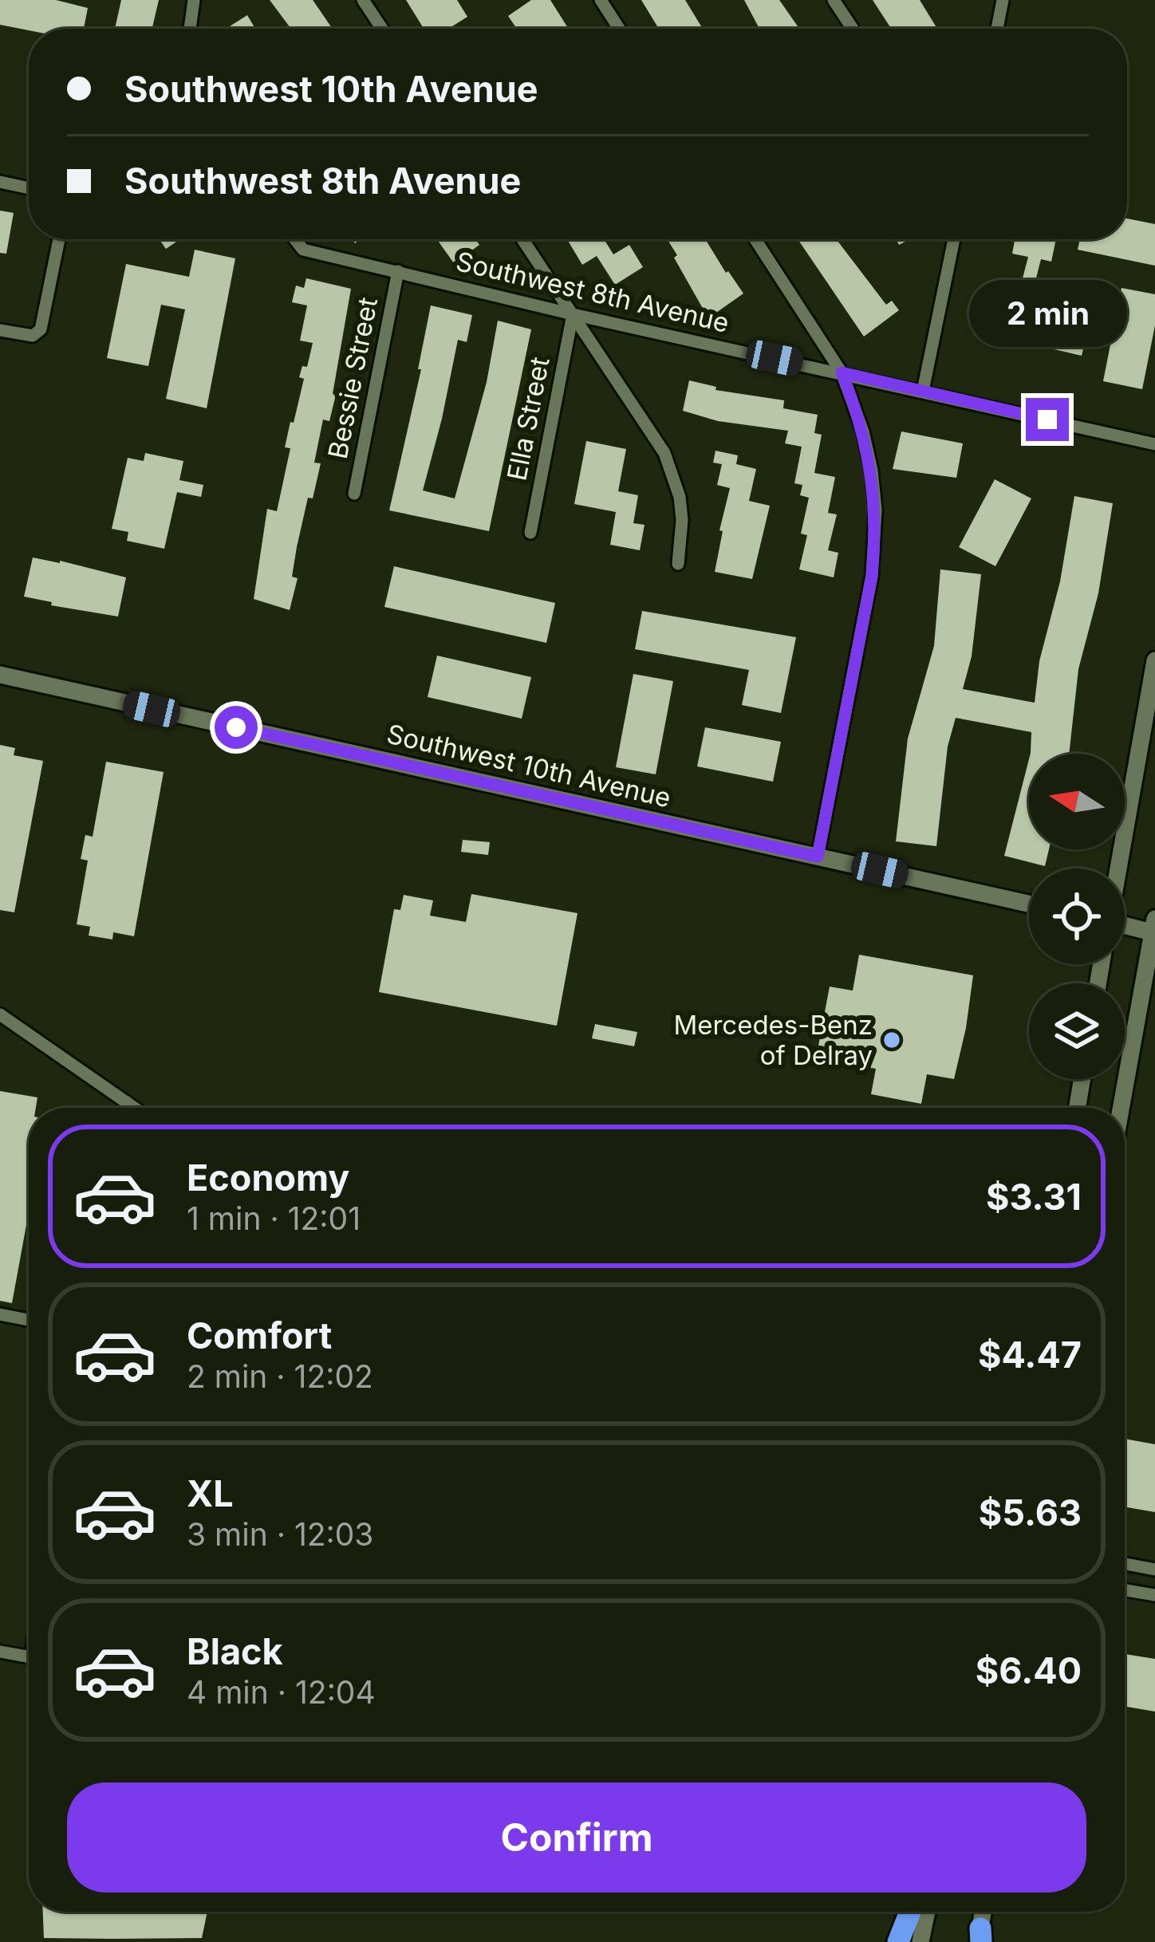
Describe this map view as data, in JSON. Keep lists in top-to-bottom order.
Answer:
{
  "streets": {
    "street": [
      "Southwest 8th Avenue",
      "Bessie Street",
      "Ella Street",
      "Southwest 10th Avenue"
    ]
  },
  "crossings": [
    ["Southwest 8th Avenue", "Bessie Street"],
    ["Southwest 8th Avenue", "Ella Street"]
  ],
  "places": ["Mercedes-Benz of Delray"],
  "north": "left",
  "page": {
    "banner": ["Southwest 10th Avenue", "Southwest 8th Avenue"],
    "bubble": "2 min",
    "list": [
      {
        "name": "Economy",
        "note": "1 min · 12:01",
        "value": "$3.31"
      },
      {
        "name": "Comfort",
        "note": "2 min · 12:02",
        "value": "$4.47"
      },
      {
        "name": "XL",
        "note": "3 min · 12:03",
        "value": "$5.63"
      },
      {
        "name": "Black",
        "note": "4 min · 12:04",
        "value": "$6.40"
      }
    ],
    "buttons": "Confirm"
  }
}
